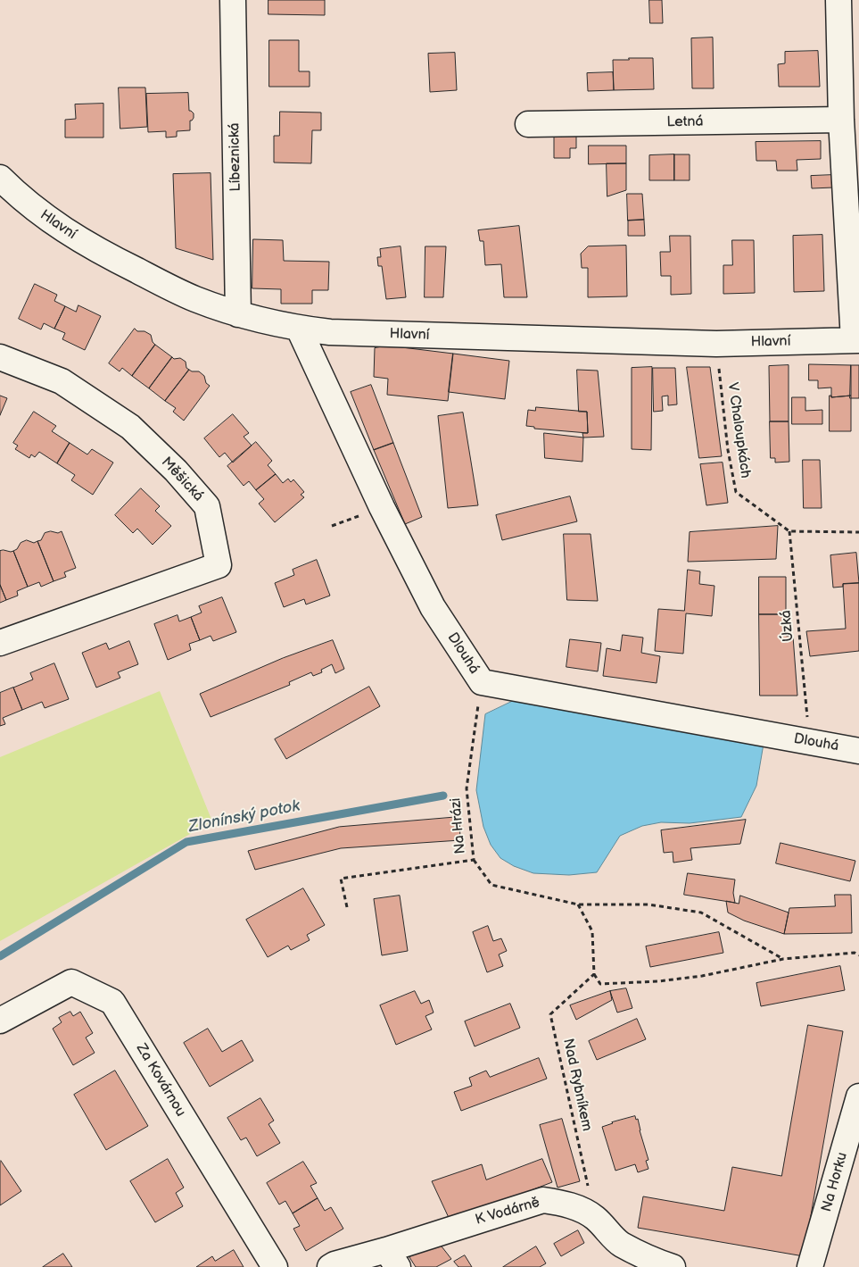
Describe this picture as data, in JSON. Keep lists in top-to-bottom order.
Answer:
{
  "streets": {
    "street": [
      "Letná",
      "Líbeznická",
      "Hlavní",
      "Měšická",
      "Dlouhá",
      "Za Kovárnou",
      "Na Horku",
      "K Vodárně"
    ],
    "path": [
      "V Chaloupkách",
      "Úzká",
      "Na Hrázi",
      "Nad Rybníkem"
    ]
  },
  "crossings": [
    ["Líbeznická", "Hlavní"],
    ["Hlavní", "V Chaloupkách"],
    ["Hlavní", "Dlouhá"],
    ["V Chaloupkách", "Úzká"],
    ["Dlouhá", "Na Hrázi"],
    ["Nad Rybníkem", "K Vodárně"]
  ],
  "water": ["Zlonínský potok"]
}
